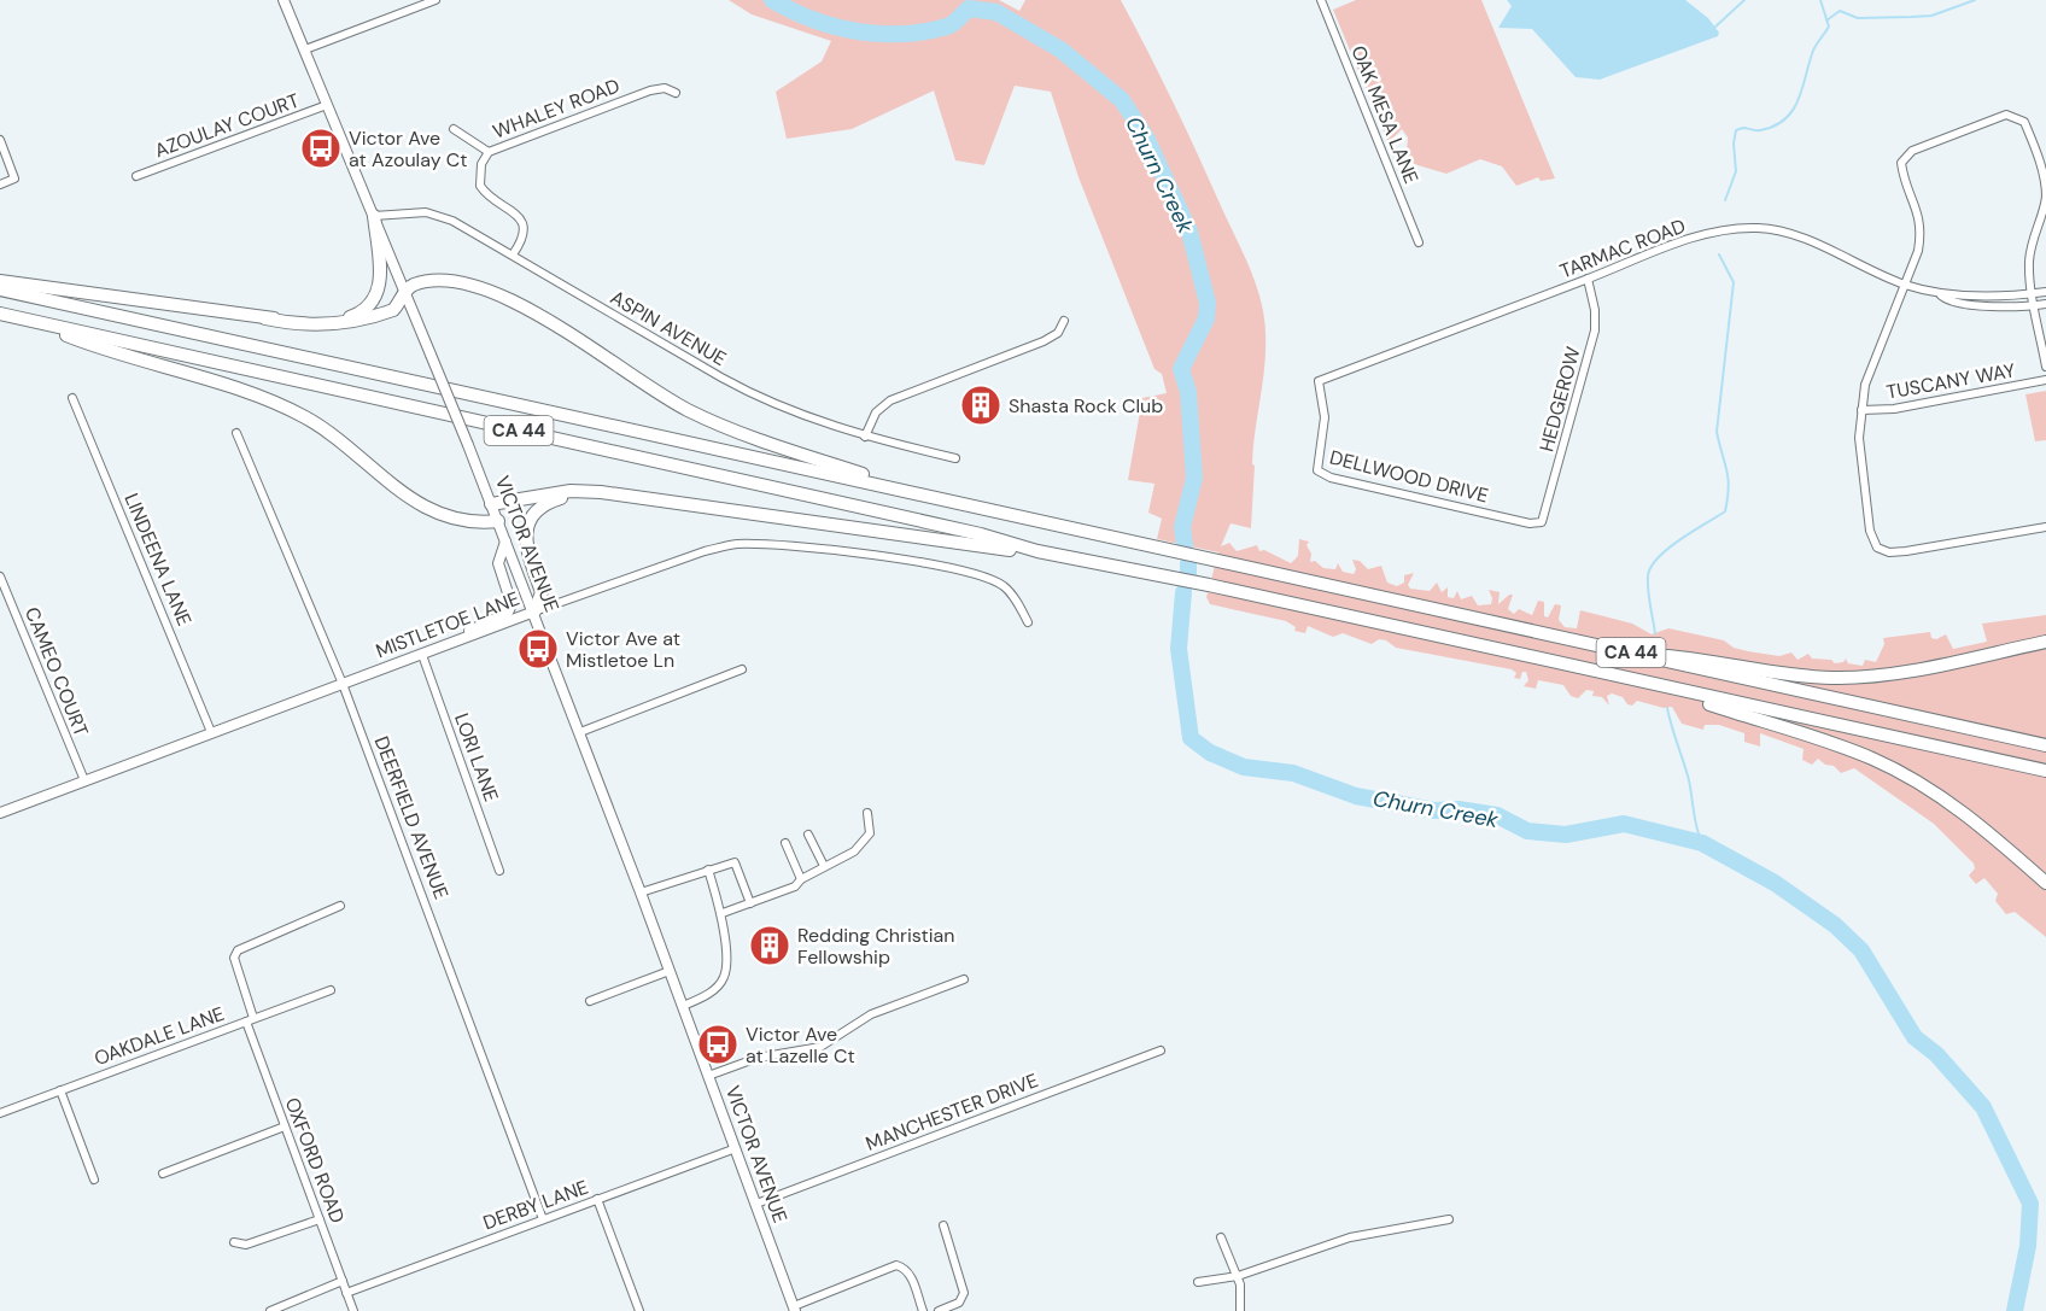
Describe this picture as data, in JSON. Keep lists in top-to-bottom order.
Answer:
{
  "streets": {
    "highway": ["CA 44"],
    "main road": ["VICTOR AVENUE", "MISTLETOE LANE"],
    "street": [
      "WHALEY ROAD",
      "OAK MESA LANE",
      "AZOULAY COURT",
      "TARMAC ROAD",
      "ASPIN AVENUE",
      "TUSCANY WAY",
      "HEDGEROW",
      "DELLWOOD DRIVE",
      "LINDEENA LANE",
      "CAMEO COURT",
      "LORI LANE",
      "DEERFIELD AVENUE",
      "OAKDALE LANE",
      "MANCHESTER DRIVE",
      "OXFORD ROAD",
      "DERBY LANE"
    ]
  },
  "crossings": [
    ["WHALEY ROAD", "ASPIN AVENUE"],
    ["AZOULAY COURT", "VICTOR AVENUE"],
    ["TARMAC ROAD", "TUSCANY WAY"],
    ["TARMAC ROAD", "HEDGEROW"],
    ["TARMAC ROAD", "DELLWOOD DRIVE"],
    ["ASPIN AVENUE", "VICTOR AVENUE"],
    ["HEDGEROW", "DELLWOOD DRIVE"],
    ["VICTOR AVENUE", "MISTLETOE LANE"],
    ["VICTOR AVENUE", "MANCHESTER DRIVE"],
    ["VICTOR AVENUE", "DERBY LANE"],
    ["LINDEENA LANE", "MISTLETOE LANE"],
    ["MISTLETOE LANE", "CAMEO COURT"],
    ["MISTLETOE LANE", "LORI LANE"],
    ["MISTLETOE LANE", "DEERFIELD AVENUE"],
    ["DEERFIELD AVENUE", "DERBY LANE"],
    ["OAKDALE LANE", "OXFORD ROAD"],
    ["OXFORD ROAD", "DERBY LANE"]
  ],
  "water": ["Churn Creek"],
  "places": {
    "bus stop": ["Victor Ave at Azoulay Ct", "Victor Ave at Mistletoe Ln", "Victor Ave at Lazelle Ct"],
    "building": ["Shasta Rock Club", "Redding Christian Fellowship"]
  }
}
